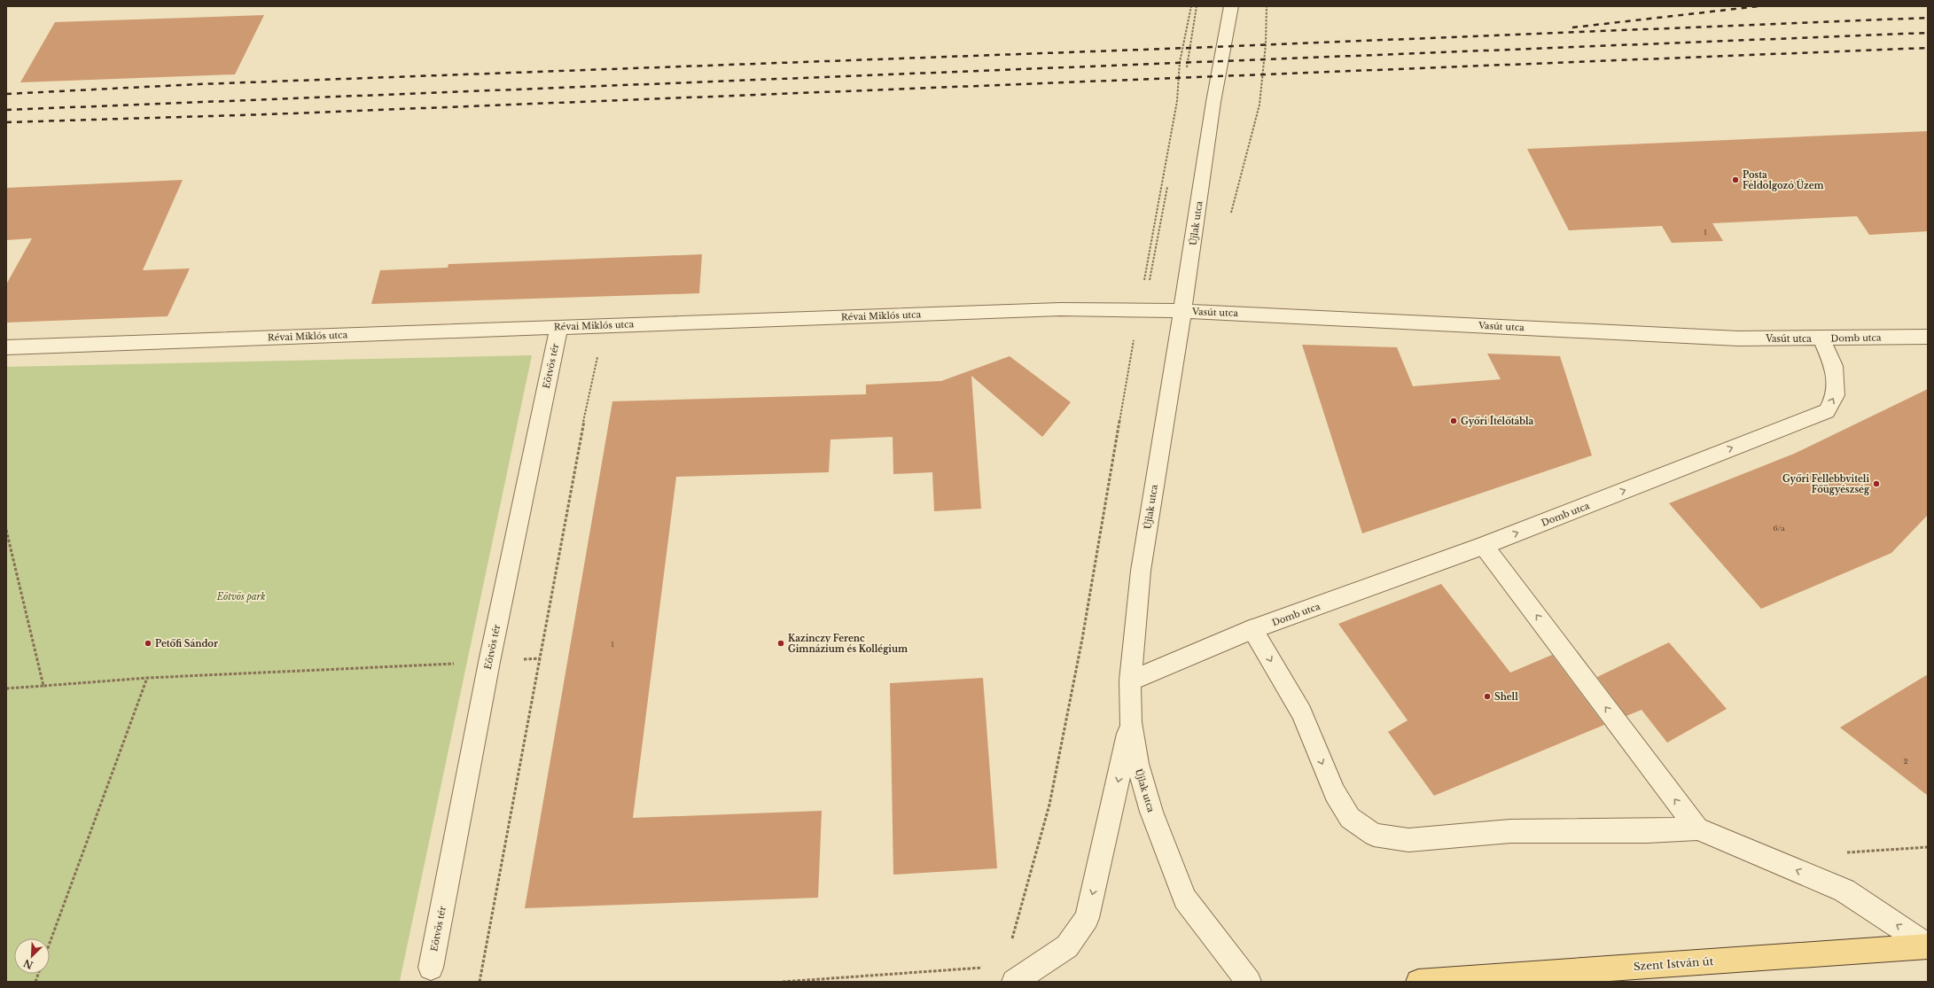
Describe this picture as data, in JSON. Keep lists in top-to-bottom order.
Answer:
{
  "streets": {
    "main road": ["Szent István út"],
    "street": [
      "Újlak utca",
      "Vasút utca",
      "Révai Miklós utca",
      "Domb utca",
      "Eötvös tér"
    ]
  },
  "crossings": [
    ["Újlak utca", "Vasút utca"],
    ["Újlak utca", "Révai Miklós utca"],
    ["Újlak utca", "Domb utca"],
    ["Vasút utca", "Révai Miklós utca"],
    ["Vasút utca", "Domb utca"],
    ["Révai Miklós utca", "Eötvös tér"]
  ],
  "one_way": ["Domb utca"],
  "parks": ["Eötvös park"],
  "places": [
    "Posta Feldolgozó Üzem",
    "Győri Ítélőtábla",
    "Győri Fellebbviteli Főügyészség",
    "Petőfi Sándor",
    "Kazinczy Ferenc Gimnázium és Kollégium",
    "Shell"
  ],
  "house_numbers": [
    "1",
    "6/a",
    "1",
    "2"
  ],
  "north": "bottom left"
}
